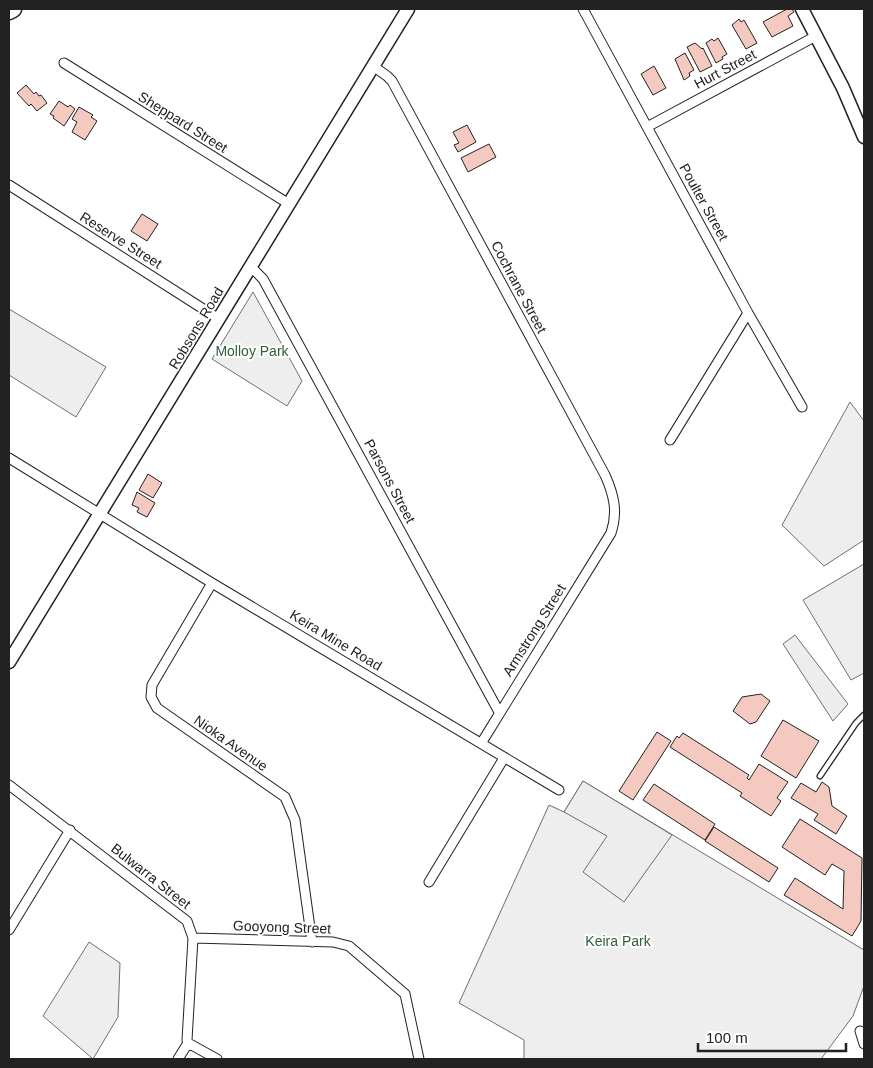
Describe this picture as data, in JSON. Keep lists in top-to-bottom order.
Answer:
{
  "streets": {
    "main road": ["Robsons Road"],
    "street": [
      "Hurt Street",
      "Sheppard Street",
      "Poulter Street",
      "Reserve Street",
      "Cochrane Street",
      "Parsons Street",
      "Armstrong Street",
      "Keira Mine Road",
      "Nioka Avenue",
      "Bulwarra Street",
      "Gooyong Street"
    ]
  },
  "crossings": [
    ["Hurt Street", "Poulter Street"],
    ["Sheppard Street", "Robsons Road"],
    ["Reserve Street", "Robsons Road"],
    ["Cochrane Street", "Robsons Road"],
    ["Cochrane Street", "Armstrong Street"],
    ["Robsons Road", "Parsons Street"],
    ["Robsons Road", "Keira Mine Road"],
    ["Parsons Street", "Armstrong Street"],
    ["Armstrong Street", "Keira Mine Road"],
    ["Keira Mine Road", "Nioka Avenue"],
    ["Nioka Avenue", "Gooyong Street"],
    ["Bulwarra Street", "Gooyong Street"]
  ],
  "parks": ["Molloy Park", "Keira Park"],
  "scale_bar": "100 m"
}
